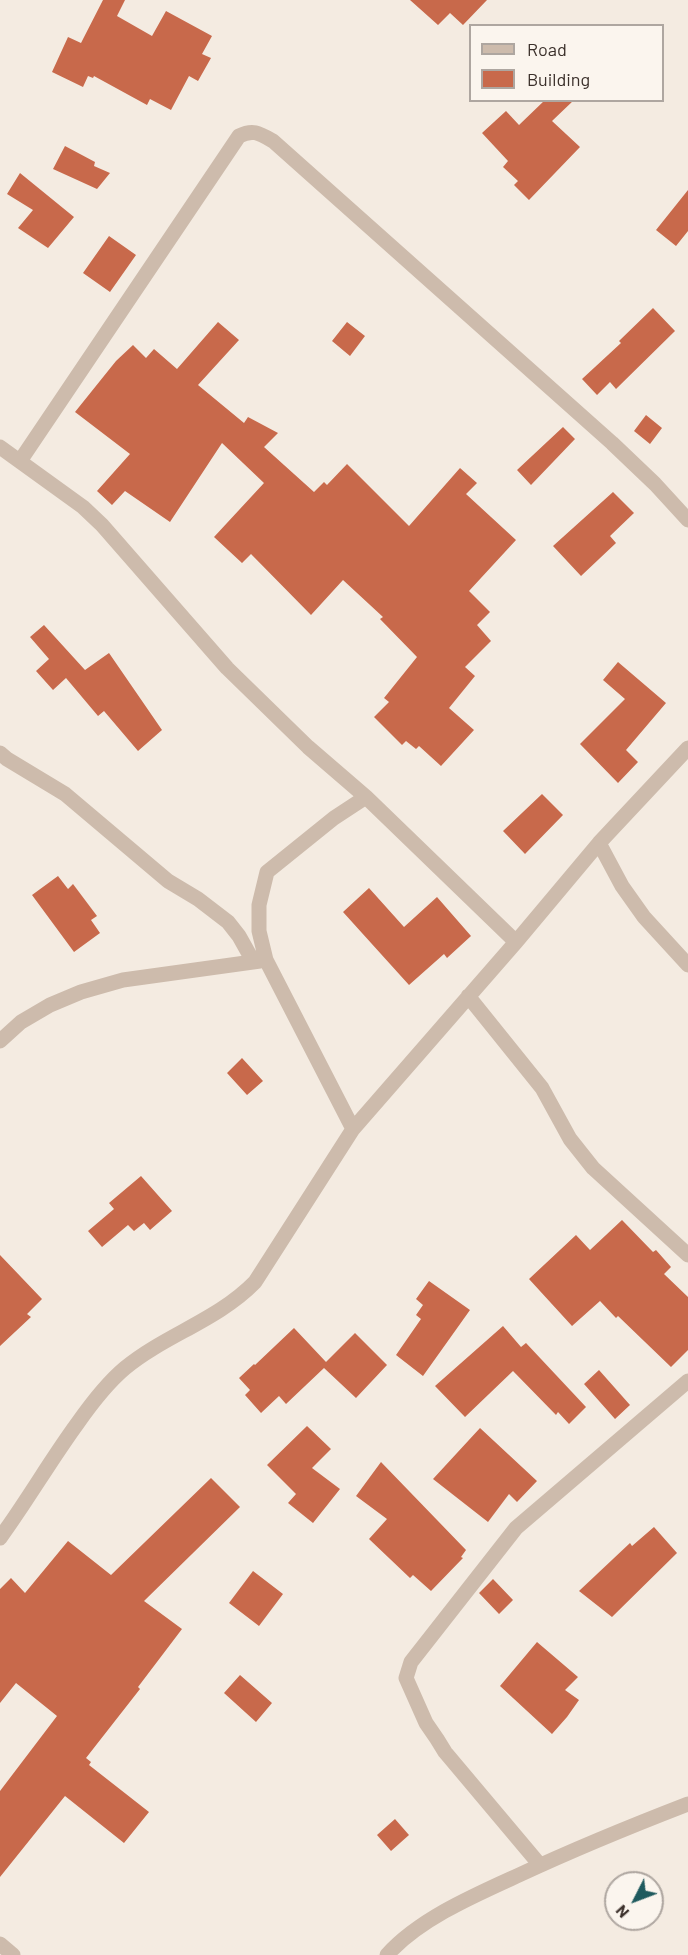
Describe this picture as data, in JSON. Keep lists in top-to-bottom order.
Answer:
{
  "legend": ["Road", "Building"],
  "north": "bottom left"
}
